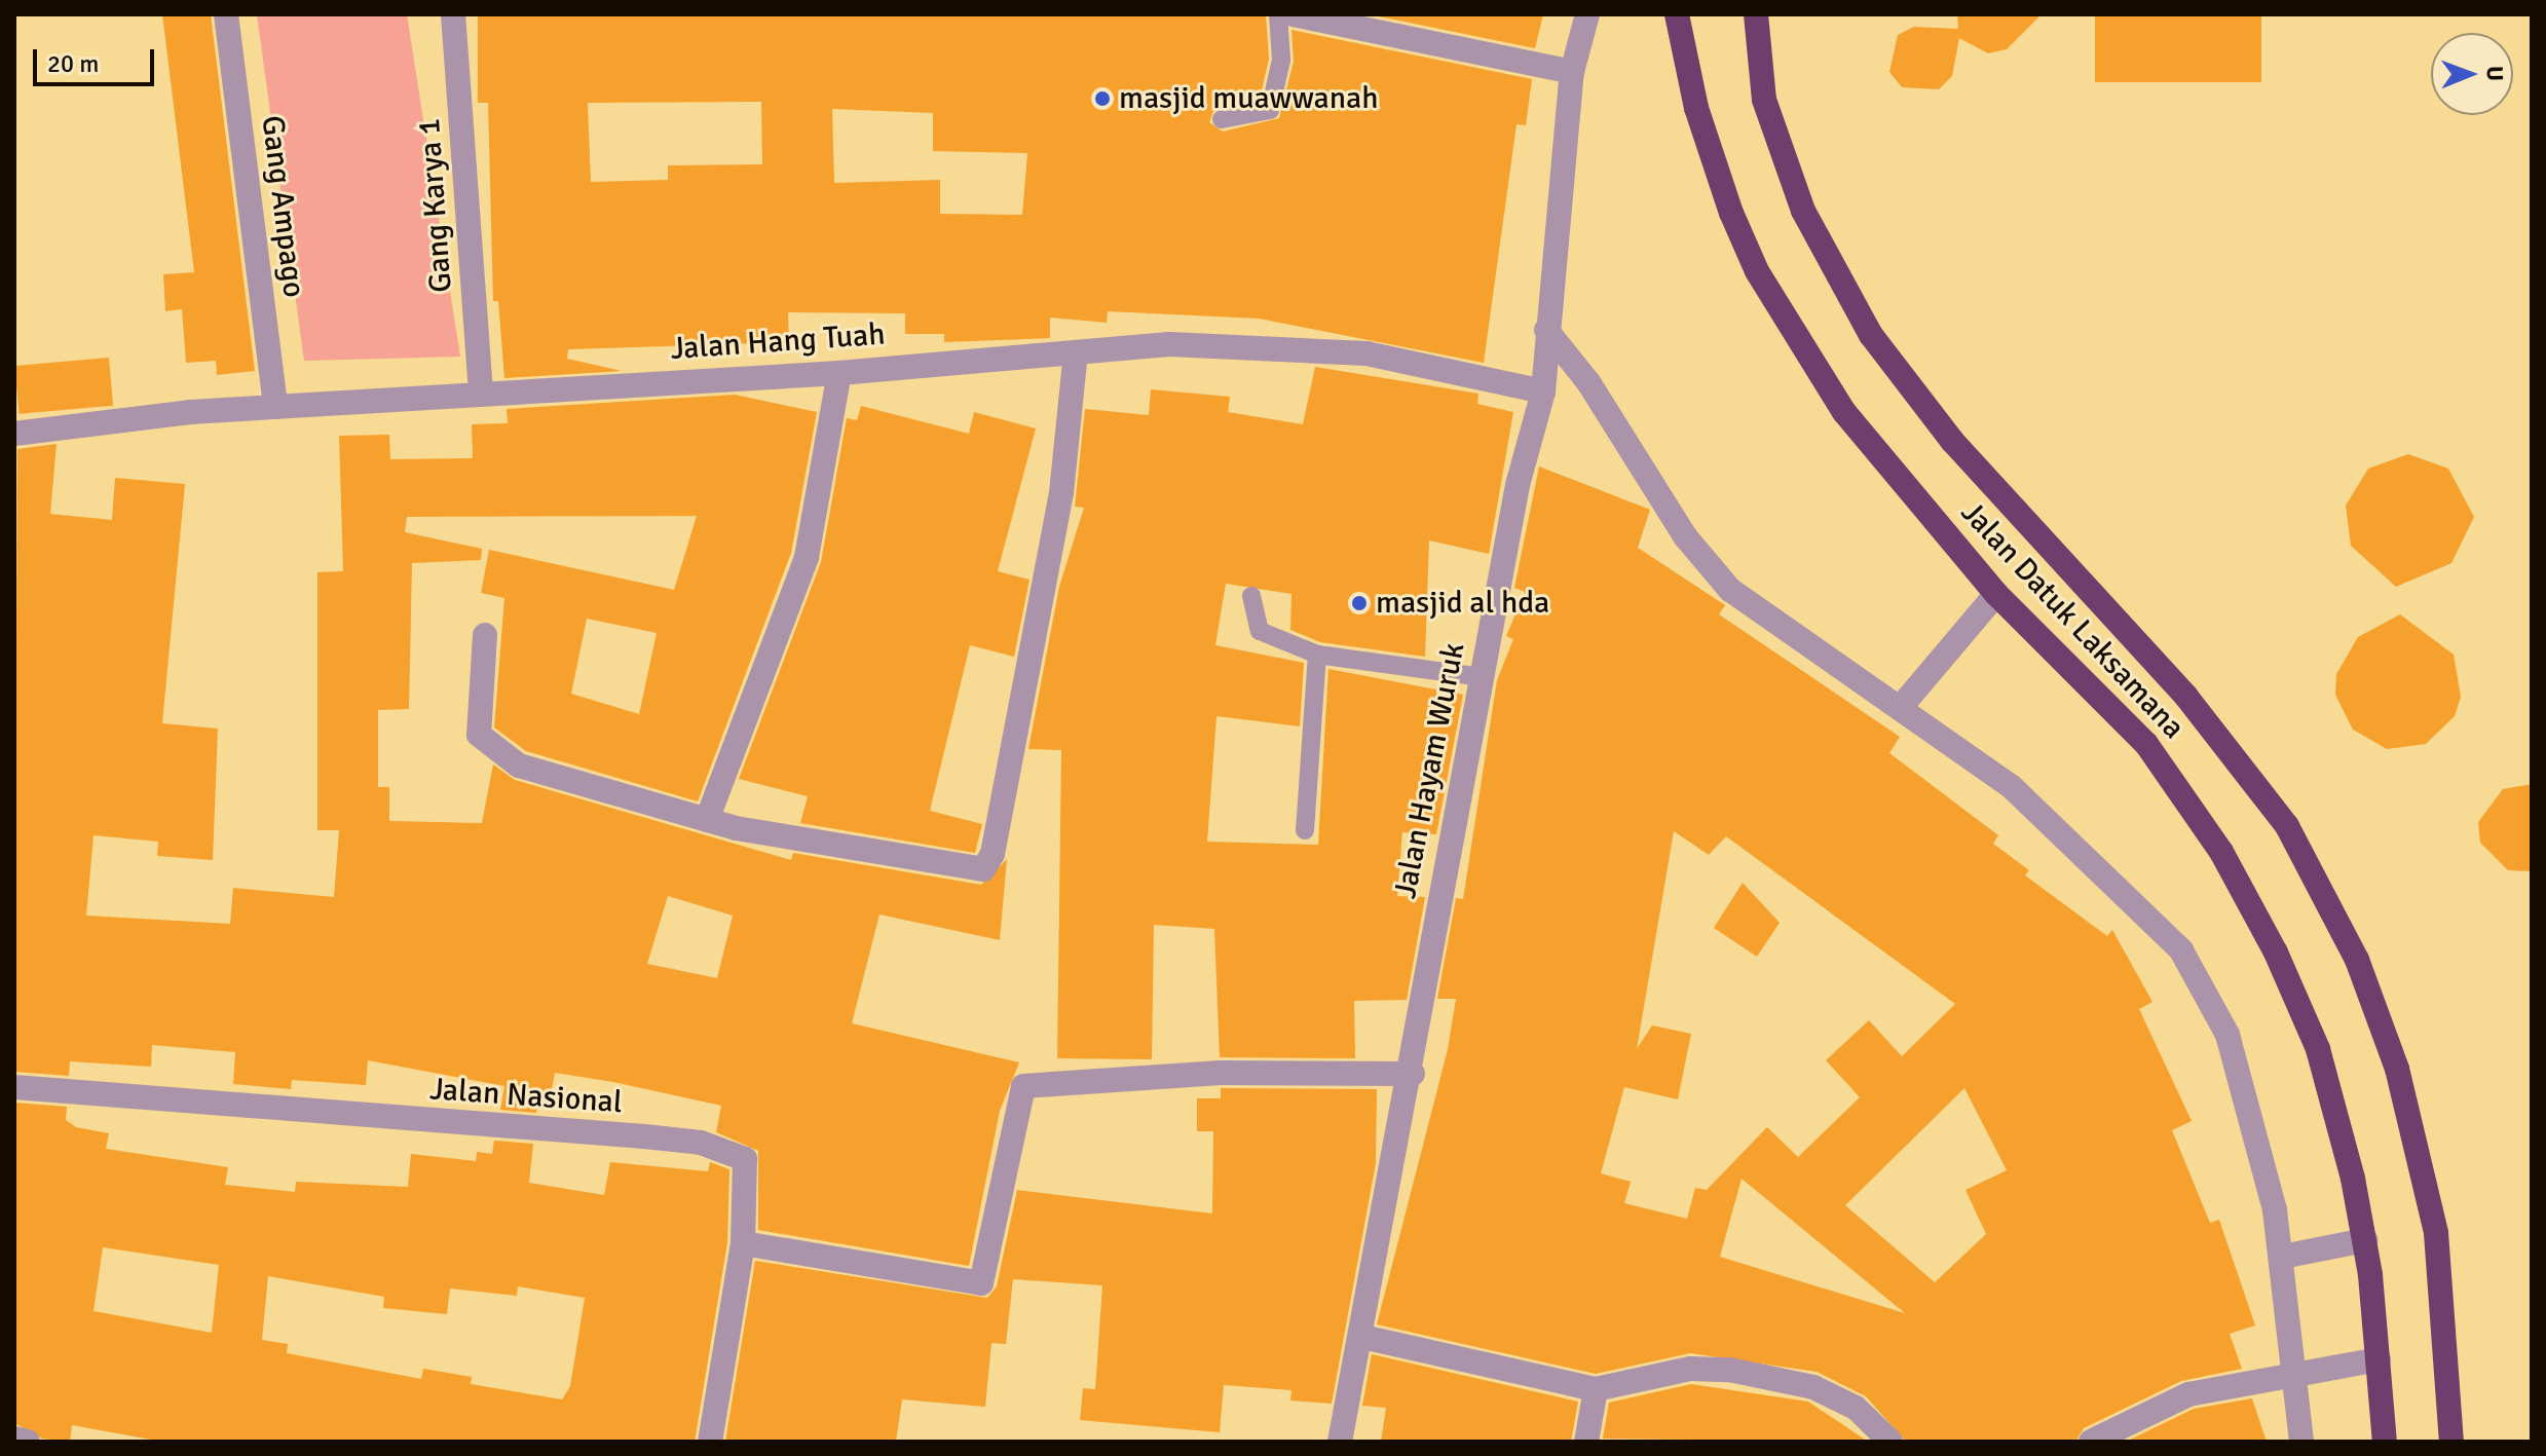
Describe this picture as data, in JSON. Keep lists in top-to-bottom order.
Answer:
{
  "streets": {
    "highway": ["Jalan Datuk Laksamana"],
    "street": [
      "Gang Karya 1",
      "Gang Ampago",
      "Jalan Hang Tuah",
      "Jalan Hayam Wuruk",
      "Jalan Nasional"
    ]
  },
  "crossings": [
    ["Gang Karya 1", "Jalan Hang Tuah"],
    ["Gang Ampago", "Jalan Hang Tuah"],
    ["Jalan Hang Tuah", "Jalan Hayam Wuruk"]
  ],
  "places": ["masjid muawwanah", "masjid al hda"],
  "scale_bar": "20 m",
  "north": "right"
}
